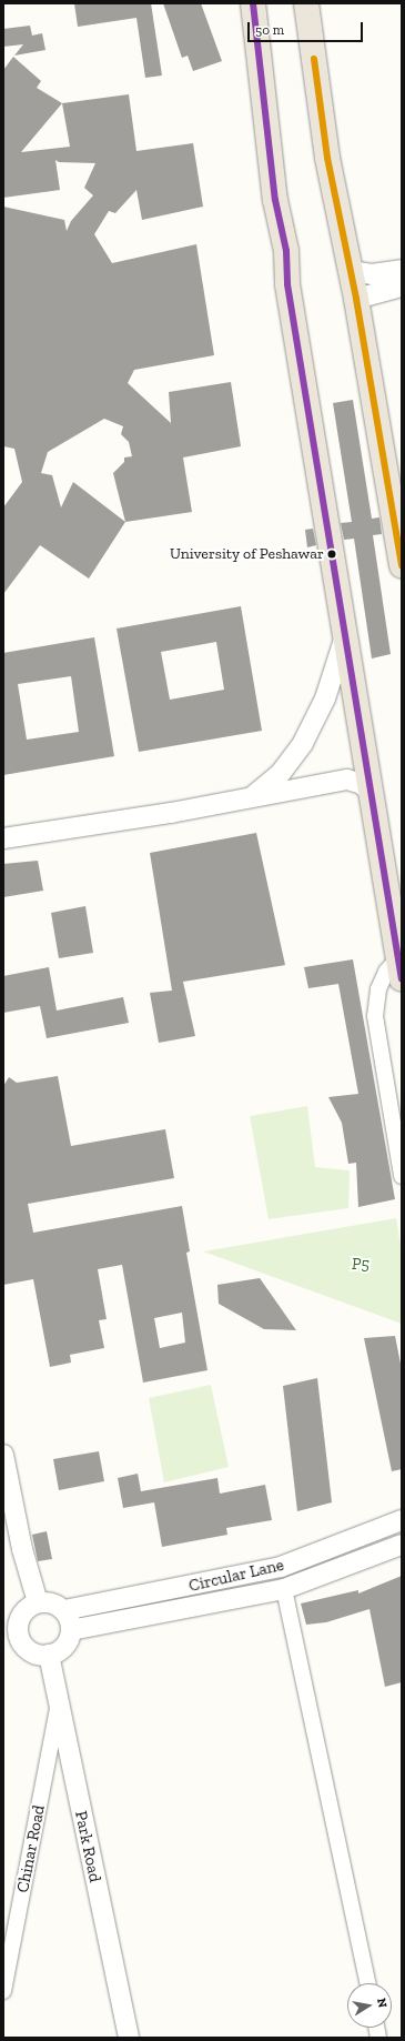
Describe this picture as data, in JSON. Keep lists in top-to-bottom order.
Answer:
{
  "streets": {
    "street": ["Circular Lane", "Park Road", "Chinar Road"]
  },
  "crossings": [
    ["Circular Lane", "Park Road"],
    ["Park Road", "Chinar Road"]
  ],
  "parks": ["P5"],
  "places": ["University of Peshawar"],
  "scale_bar": "50 m",
  "north": "right"
}
